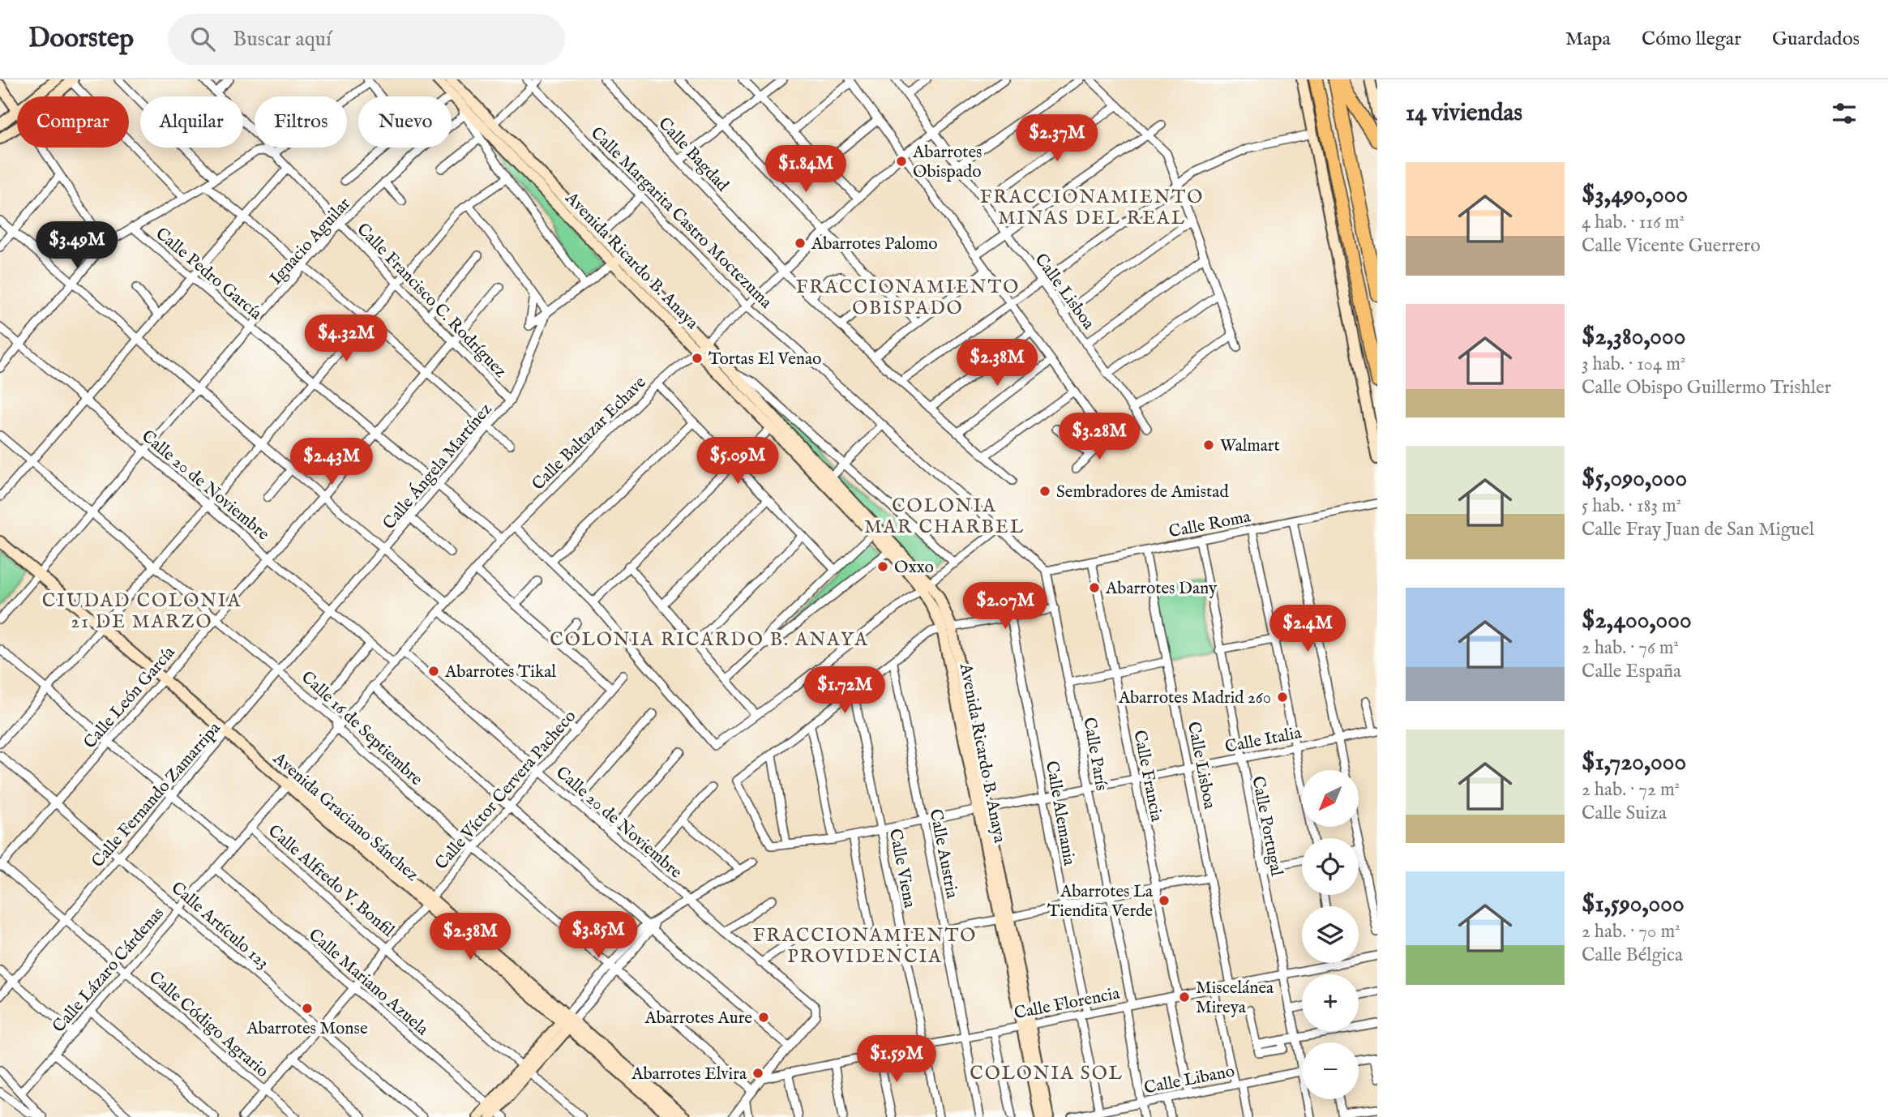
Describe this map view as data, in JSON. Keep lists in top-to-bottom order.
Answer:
{
  "streets": {
    "main road": ["Avenida Ricardo B. Anaya", "Avenida Graciano Sánchez"],
    "street": [
      "Calle Bagdad",
      "Calle Margarita Castro Moctezuma",
      "Ignacio Aguilar",
      "Calle Pedro García",
      "Calle Lisboa",
      "Calle Francisco C. Rodríguez",
      "Calle Baltazar Echave",
      "Calle Ángela Martínez",
      "Calle 20 de Noviembre",
      "Calle Roma",
      "Calle León García",
      "Calle 16 de Septiembre",
      "Calle Italia",
      "Calle París",
      "Calle Francia",
      "Calle Víctor Cervera Pacheco",
      "Calle Fernando Zamarripa",
      "Calle Alemania",
      "Calle Portugal",
      "Calle Austria",
      "Calle Viena",
      "Calle Alfredo V. Bonfil",
      "Calle Artículo 123",
      "Calle Lázaro Cárdenas",
      "Calle Mariano Azuela",
      "Calle Florencia",
      "Calle Código Agrario",
      "Calle Libano"
    ]
  },
  "crossings": [
    ["Calle Bagdad", "Calle Baltazar Echave"],
    ["Calle Margarita Castro Moctezuma", "Calle Baltazar Echave"],
    ["Ignacio Aguilar", "Avenida Ricardo B. Anaya"],
    ["Ignacio Aguilar", "Calle Pedro García"],
    ["Ignacio Aguilar", "Calle Francisco C. Rodríguez"],
    ["Ignacio Aguilar", "Calle 20 de Noviembre"],
    ["Ignacio Aguilar", "Calle 16 de Septiembre"],
    ["Ignacio Aguilar", "Avenida Graciano Sánchez"],
    ["Avenida Ricardo B. Anaya", "Calle Baltazar Echave"],
    ["Avenida Ricardo B. Anaya", "Calle Italia"],
    ["Avenida Ricardo B. Anaya", "Calle Florencia"],
    ["Calle Pedro García", "Calle Baltazar Echave"],
    ["Calle Pedro García", "Calle Ángela Martínez"],
    ["Calle Pedro García", "Calle León García"],
    ["Calle Lisboa", "Calle Baltazar Echave"],
    ["Calle Lisboa", "Calle Roma"],
    ["Calle Lisboa", "Calle Italia"],
    ["Calle Lisboa", "Calle Florencia"],
    ["Calle Francisco C. Rodríguez", "Calle Ángela Martínez"],
    ["Calle Francisco C. Rodríguez", "Calle León García"],
    ["Calle Baltazar Echave", "Calle Lázaro Cárdenas"],
    ["Calle Ángela Martínez", "Calle 20 de Noviembre"],
    ["Calle Ángela Martínez", "Calle Fernando Zamarripa"],
    ["Calle 20 de Noviembre", "Calle León García"],
    ["Calle 20 de Noviembre", "Calle Víctor Cervera Pacheco"],
    ["Calle 20 de Noviembre", "Calle Fernando Zamarripa"],
    ["Calle 20 de Noviembre", "Calle Lázaro Cárdenas"],
    ["Calle Roma", "Calle París"],
    ["Calle Roma", "Calle Francia"],
    ["Calle Roma", "Calle Portugal"],
    ["Calle León García", "Calle 16 de Septiembre"],
    ["Calle León García", "Avenida Graciano Sánchez"],
    ["Calle León García", "Calle Artículo 123"],
    ["Calle León García", "Calle Código Agrario"],
    ["Calle 16 de Septiembre", "Calle Víctor Cervera Pacheco"],
    ["Calle 16 de Septiembre", "Calle Fernando Zamarripa"],
    ["Calle 16 de Septiembre", "Calle Lázaro Cárdenas"],
    ["Calle Italia", "Calle París"],
    ["Calle Italia", "Calle Francia"],
    ["Calle Italia", "Calle Alemania"],
    ["Calle Italia", "Calle Portugal"],
    ["Calle Italia", "Calle Austria"],
    ["Calle Italia", "Calle Viena"],
    ["Calle París", "Calle Florencia"],
    ["Calle París", "Calle Libano"],
    ["Calle Francia", "Calle Florencia"],
    ["Calle Víctor Cervera Pacheco", "Avenida Graciano Sánchez"],
    ["Calle Víctor Cervera Pacheco", "Calle Alfredo V. Bonfil"],
    ["Calle Víctor Cervera Pacheco", "Calle Artículo 123"],
    ["Calle Víctor Cervera Pacheco", "Calle Mariano Azuela"],
    ["Calle Víctor Cervera Pacheco", "Calle Código Agrario"],
    ["Calle Fernando Zamarripa", "Avenida Graciano Sánchez"],
    ["Calle Fernando Zamarripa", "Calle Artículo 123"],
    ["Calle Fernando Zamarripa", "Calle Código Agrario"],
    ["Calle Alemania", "Calle Florencia"],
    ["Calle Alemania", "Calle Libano"],
    ["Avenida Graciano Sánchez", "Calle Lázaro Cárdenas"],
    ["Calle Portugal", "Calle Florencia"],
    ["Calle Portugal", "Calle Libano"],
    ["Calle Austria", "Calle Florencia"],
    ["Calle Viena", "Calle Florencia"],
    ["Calle Alfredo V. Bonfil", "Calle Lázaro Cárdenas"],
    ["Calle Artículo 123", "Calle Lázaro Cárdenas"],
    ["Calle Lázaro Cárdenas", "Calle Mariano Azuela"],
    ["Calle Lázaro Cárdenas", "Calle Código Agrario"]
  ],
  "districts": [
    "FRACCIONAMIENTO MINAS DEL REAL",
    "FRACCIONAMIENTO OBISPADO",
    "COLONIA MAR CHARBEL",
    "CIUDAD COLONIA 21 DE MARZO",
    "COLONIA RICARDO B. ANAYA",
    "FRACCIONAMIENTO PROVIDENCIA",
    "COLONIA SOL"
  ],
  "places": [
    "Abarrotes Obispado",
    "Abarrotes Palomo",
    "Tortas El Venao",
    "Walmart",
    "Sembradores de Amistad",
    "Oxxo",
    "Abarrotes Dany",
    "Abarrotes Tikal",
    "Abarrotes Madrid 260",
    "Abarrotes La Tiendita Verde",
    "Miscelánea Mireya",
    "Abarrotes Monse",
    "Abarrotes Aure",
    "Abarrotes Elvira"
  ],
  "north": "bottom left",
  "page": {
    "header": "Doorstep",
    "search": "Buscar aquí",
    "nav": ["Mapa", "Cómo llegar", "Guardados"],
    "heading": "14 viviendas",
    "chip": [
      "Comprar",
      "Alquilar",
      "Filtros",
      "Nuevo"
    ],
    "price": [
      "$2.37M",
      "$1.84M",
      "$3.49M",
      "$4.32M",
      "$2.38M",
      "$3.28M",
      "$5.09M",
      "$2.43M",
      "$2.07M",
      "$2.4M",
      "$1.72M",
      "$3.85M",
      "$2.38M",
      "$1.59M"
    ],
    "list": [
      {
        "name": "$3,490,000",
        "note": "4 hab. · 116 m² · Calle Vicente Guerrero"
      },
      {
        "name": "$2,380,000",
        "note": "3 hab. · 104 m² · Calle Obispo Guillermo Trishler"
      },
      {
        "name": "$5,090,000",
        "note": "5 hab. · 183 m² · Calle Fray Juan de San Miguel"
      },
      {
        "name": "$2,400,000",
        "note": "2 hab. · 76 m² · Calle España"
      },
      {
        "name": "$1,720,000",
        "note": "2 hab. · 72 m² · Calle Suiza"
      },
      {
        "name": "$1,590,000",
        "note": "2 hab. · 70 m² · Calle Bélgica"
      }
    ],
    "map_buttons": ["+", "−"]
  }
}
